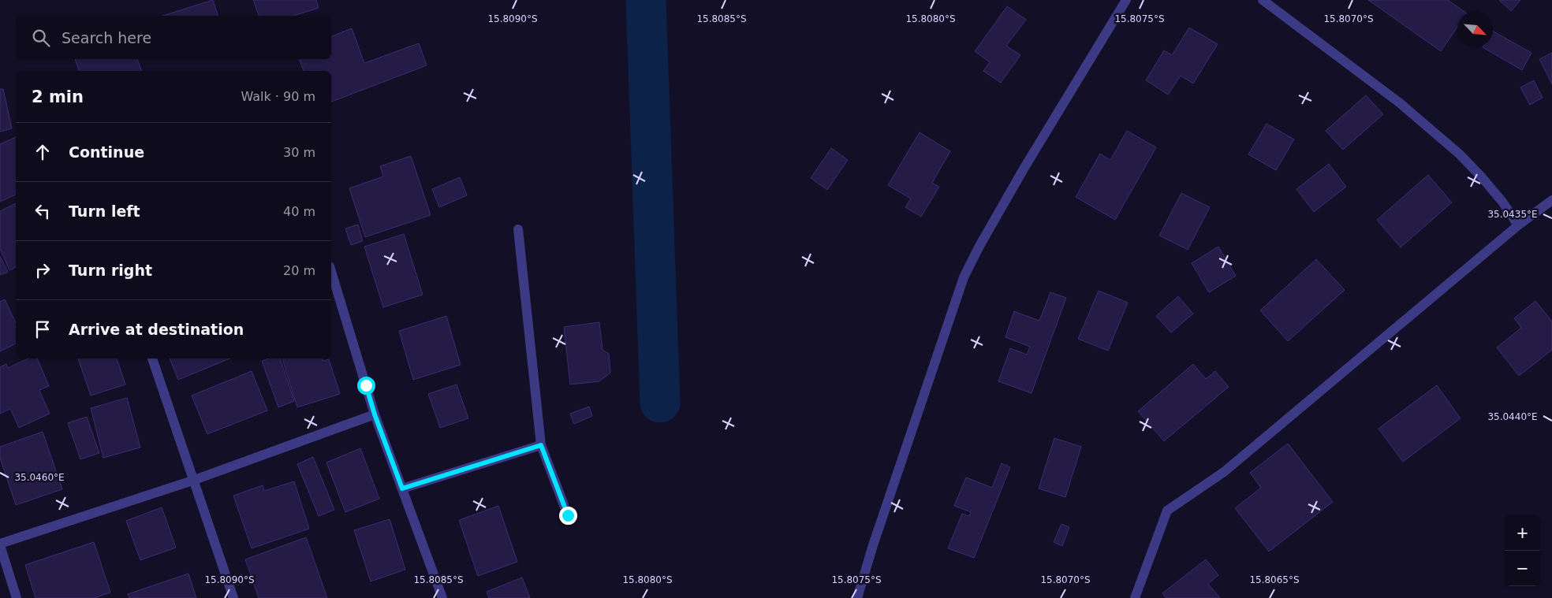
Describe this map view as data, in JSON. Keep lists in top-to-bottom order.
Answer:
{
  "north": "bottom right",
  "page": {
    "search": "Search here",
    "heading": ["2 min", "Walk · 90 m"],
    "list": [
      ["Continue", "30 m"],
      ["Turn left", "40 m"],
      ["Turn right", "20 m"],
      "Arrive at destination"
    ],
    "map_buttons": ["+", "−"]
  },
  "coordinates": [
    "15.8090°S",
    "15.8085°S",
    "15.8080°S",
    "15.8075°S",
    "15.8070°S",
    "35.0435°E",
    "35.0440°E",
    "35.0460°E",
    "15.8065°S"
  ]
}
